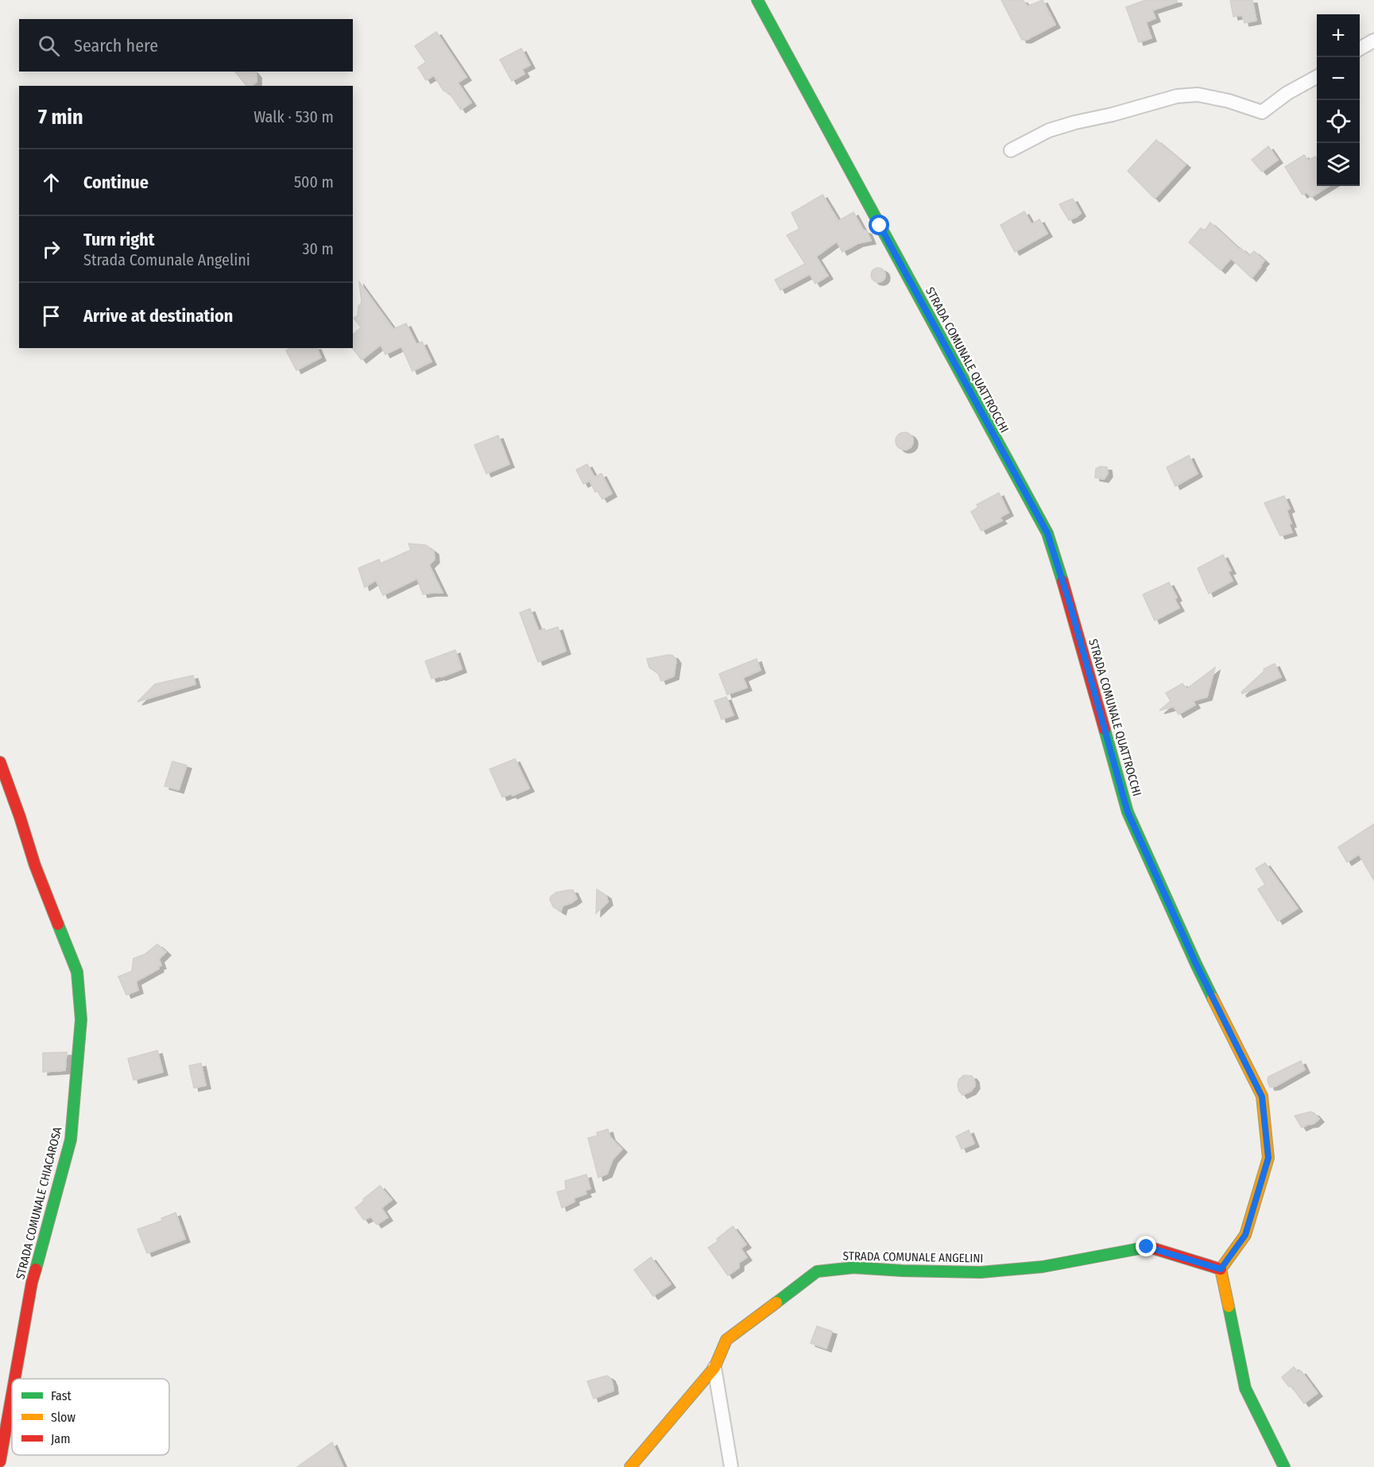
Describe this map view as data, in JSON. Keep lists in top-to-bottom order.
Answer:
{
  "streets": {
    "street": ["STRADA COMUNALE QUATTROCCHI", "STRADA COMUNALE CHIACAROSA", "STRADA COMUNALE ANGELINI"]
  },
  "crossings": [
    ["STRADA COMUNALE QUATTROCCHI", "STRADA COMUNALE ANGELINI"]
  ],
  "legend": ["Fast", "Slow", "Jam"],
  "page": {
    "map_buttons": ["+", "−"],
    "search": "Search here",
    "heading": ["7 min", "Walk · 530 m"],
    "list": [
      ["Continue", "500 m"],
      ["Turn right", "Strada Comunale Angelini", "30 m"],
      "Arrive at destination"
    ]
  }
}
